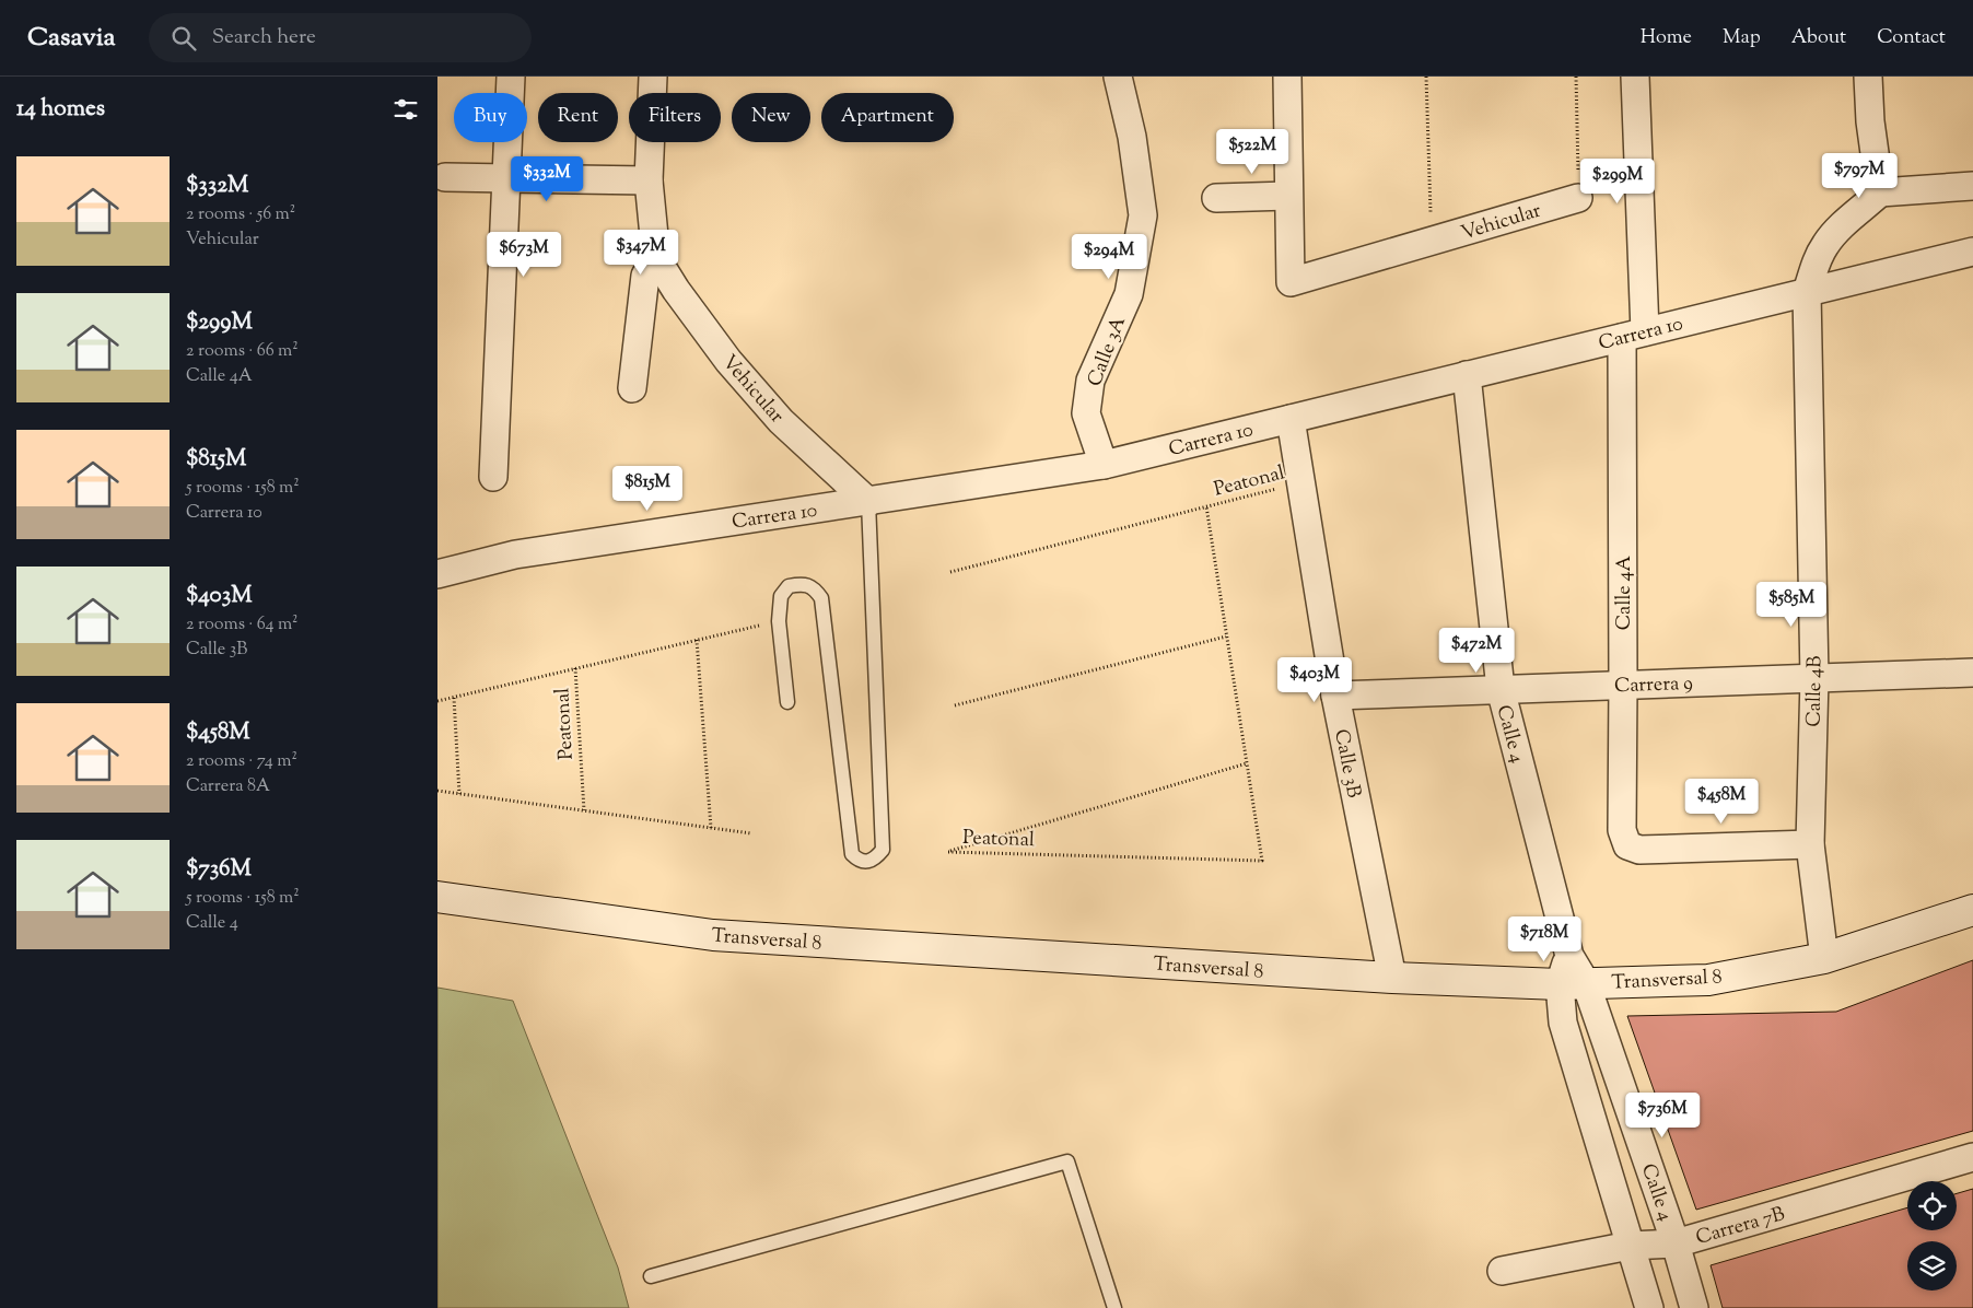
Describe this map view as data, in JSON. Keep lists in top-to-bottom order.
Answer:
{
  "streets": {
    "street": [
      "Vehicular",
      "Carrera 10",
      "Calle 3A",
      "Calle 4A",
      "Carrera 9",
      "Calle 4B",
      "Calle 4",
      "Calle 3B",
      "Transversal 8",
      "Carrera 7B"
    ],
    "path": ["Peatonal"]
  },
  "crossings": [
    ["Vehicular", "Carrera 10"],
    ["Carrera 10", "Calle 3A"],
    ["Carrera 10", "Calle 4A"],
    ["Carrera 10", "Calle 4B"],
    ["Carrera 10", "Calle 4"],
    ["Carrera 10", "Calle 3B"],
    ["Peatonal", "Calle 3B"],
    ["Calle 4A", "Carrera 9"],
    ["Calle 4A", "Calle 4B"],
    ["Carrera 9", "Calle 4B"],
    ["Carrera 9", "Calle 4"],
    ["Carrera 9", "Calle 3B"],
    ["Calle 4B", "Transversal 8"],
    ["Calle 4", "Transversal 8"],
    ["Calle 4", "Carrera 7B"],
    ["Calle 3B", "Transversal 8"]
  ],
  "page": {
    "header": "Casavia",
    "search": "Search here",
    "nav": [
      "Home",
      "Map",
      "About",
      "Contact"
    ],
    "heading": "14 homes",
    "chip": [
      "Buy",
      "Rent",
      "Filters",
      "New",
      "Apartment"
    ],
    "price": [
      "$522M",
      "$797M",
      "$332M",
      "$299M",
      "$347M",
      "$673M",
      "$294M",
      "$815M",
      "$585M",
      "$472M",
      "$403M",
      "$458M",
      "$718M",
      "$736M"
    ],
    "list": [
      {
        "name": "$332M",
        "note": "2 rooms · 56 m² · Vehicular"
      },
      {
        "name": "$299M",
        "note": "2 rooms · 66 m² · Calle 4A"
      },
      {
        "name": "$815M",
        "note": "5 rooms · 158 m² · Carrera 10"
      },
      {
        "name": "$403M",
        "note": "2 rooms · 64 m² · Calle 3B"
      },
      {
        "name": "$458M",
        "note": "2 rooms · 74 m² · Carrera 8A"
      },
      {
        "name": "$736M",
        "note": "5 rooms · 158 m² · Calle 4"
      }
    ]
  }
}
